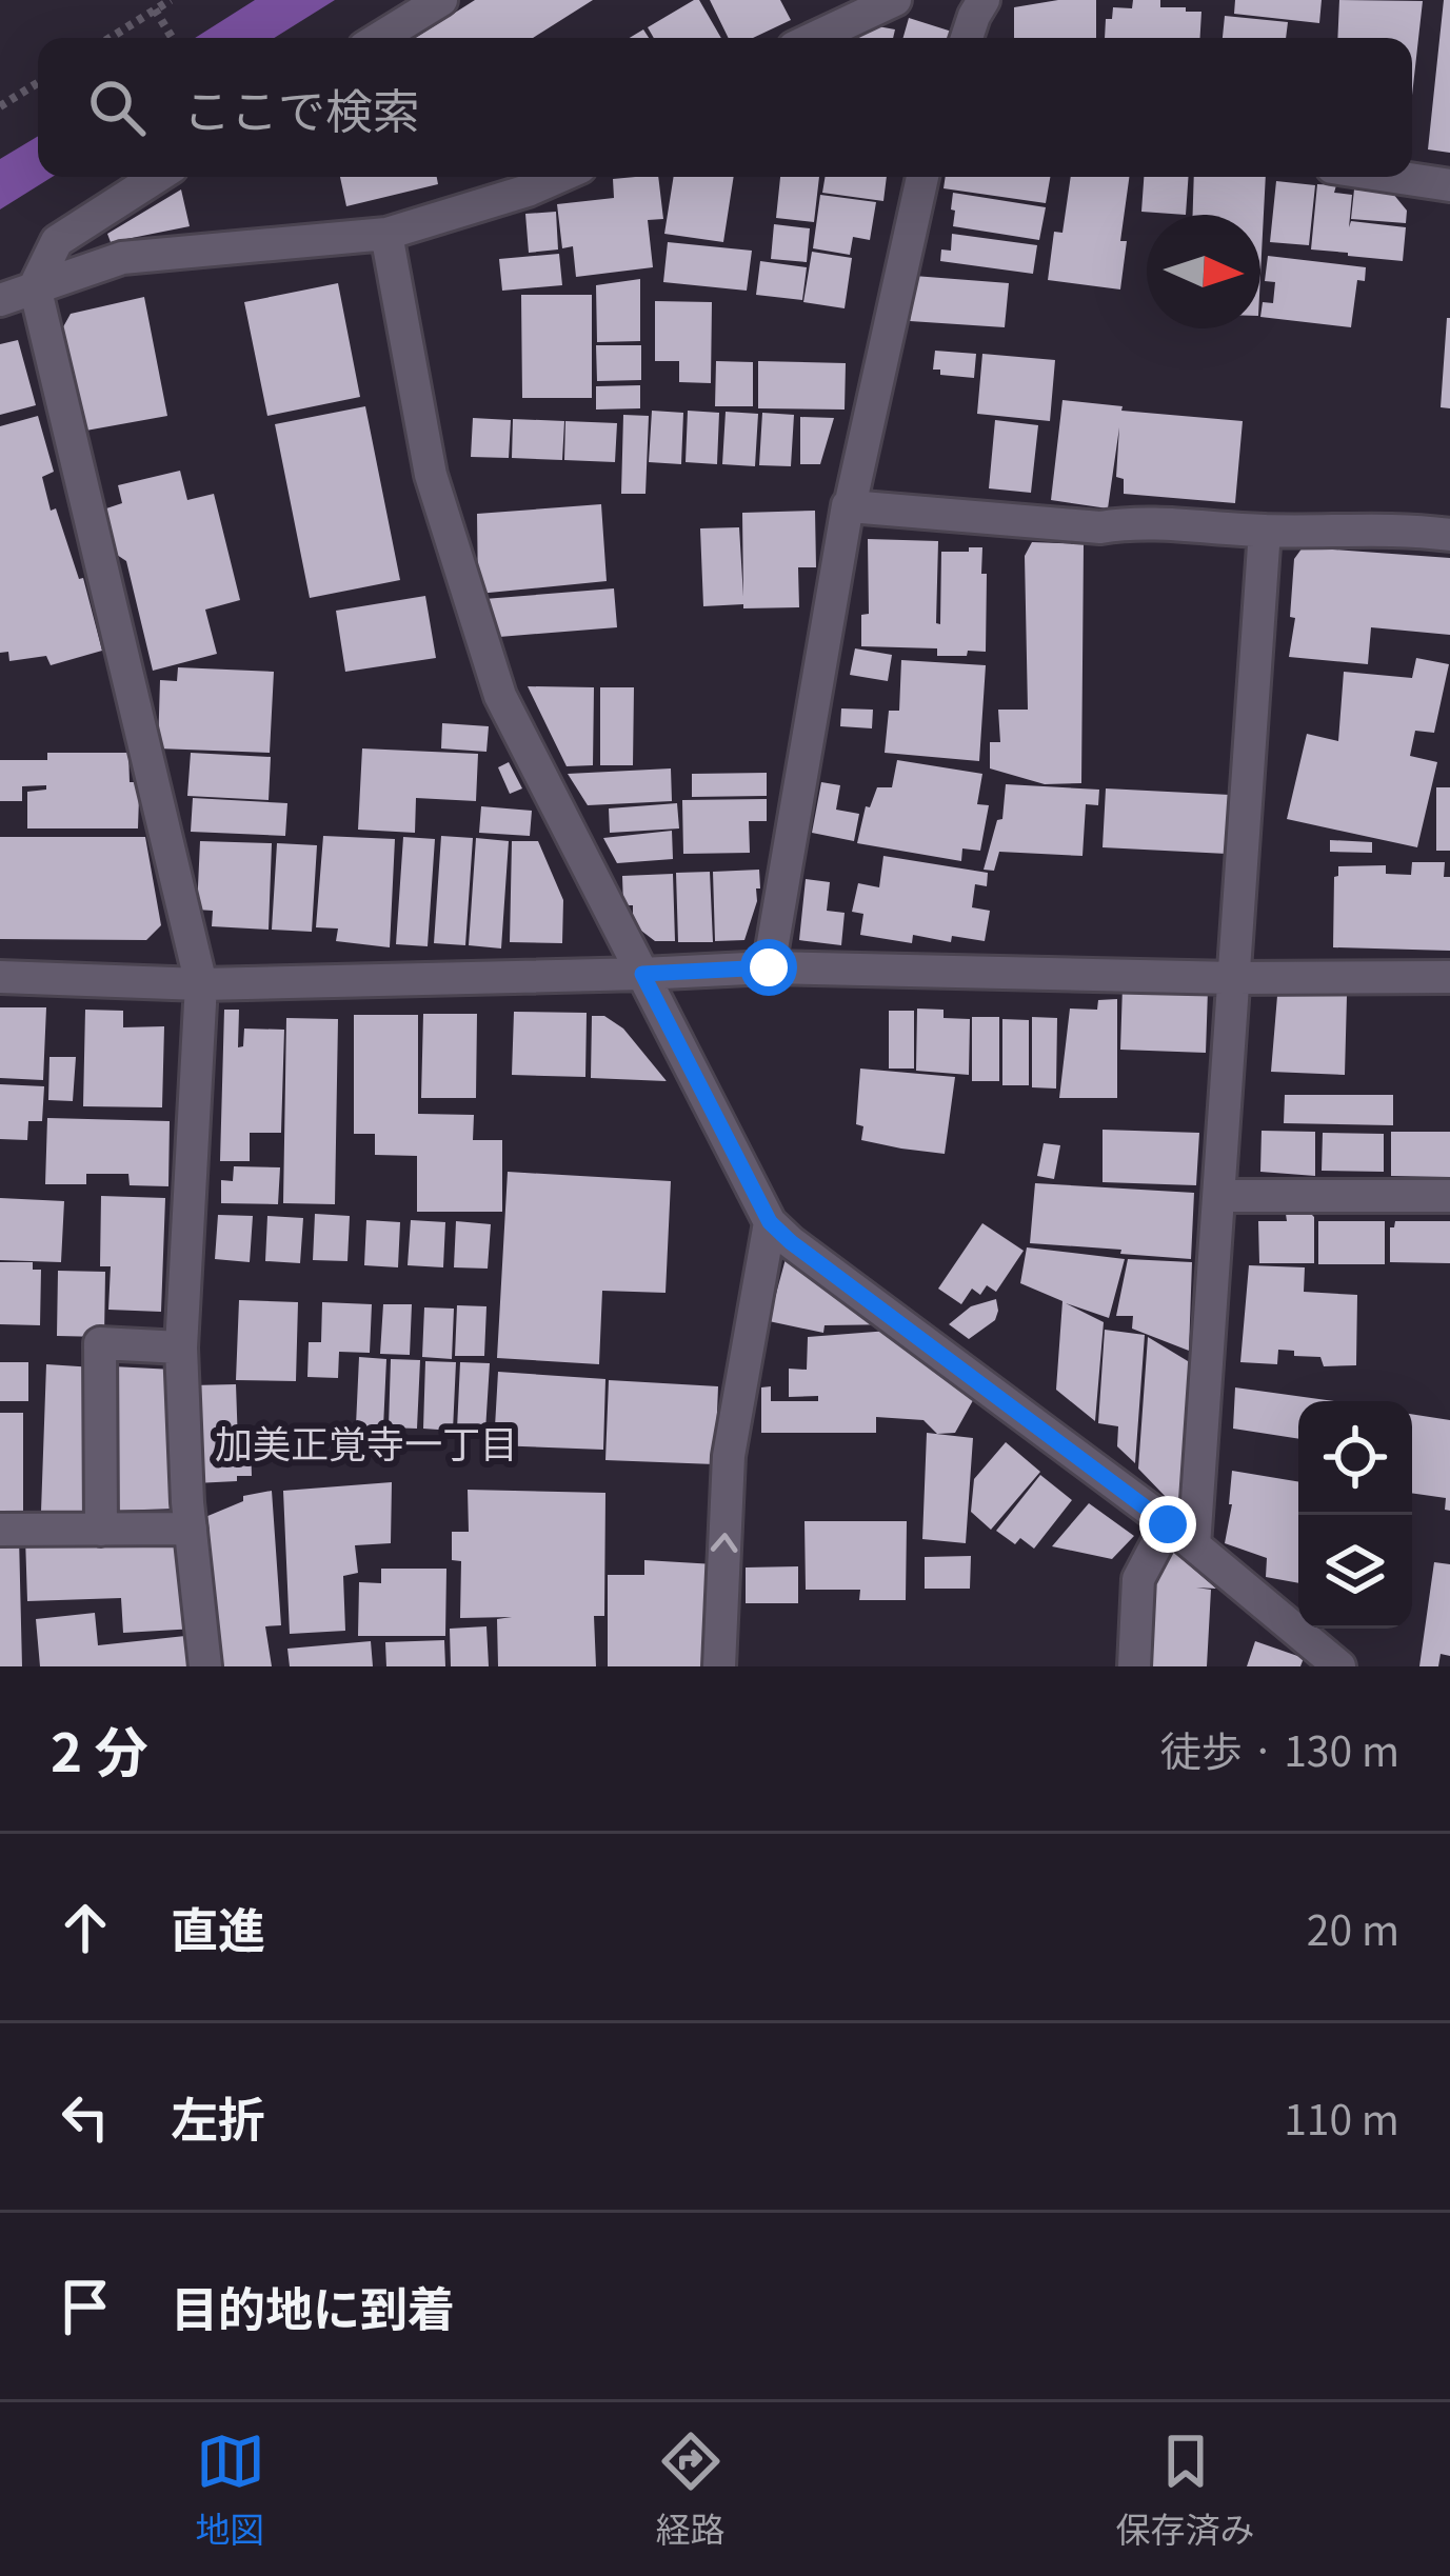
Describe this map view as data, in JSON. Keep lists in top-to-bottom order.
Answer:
{
  "districts": ["加美正覚寺一丁目"],
  "north": "right",
  "page": {
    "search": "ここで検索",
    "heading": ["2 分", "徒歩 · 130 m"],
    "list": [
      ["直進", "20 m"],
      ["左折", "110 m"],
      "目的地に到着"
    ],
    "nav": ["地図", "経路", "保存済み"]
  }
}
